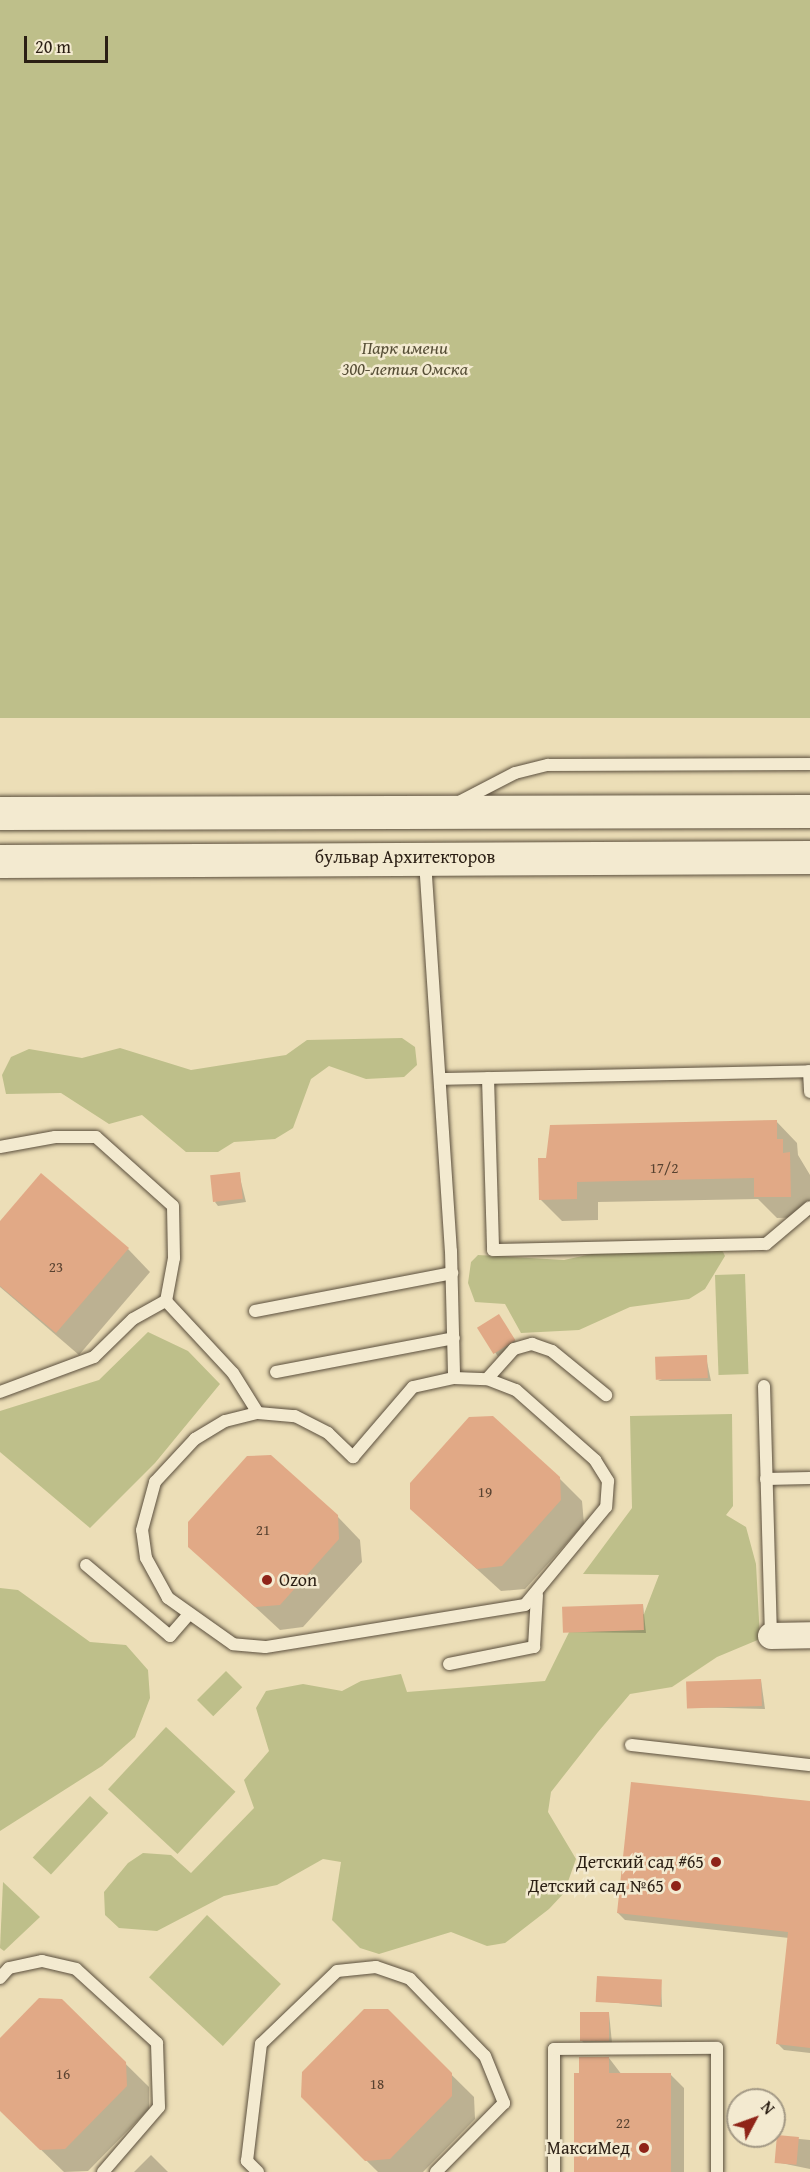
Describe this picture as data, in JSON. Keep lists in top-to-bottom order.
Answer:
{
  "streets": {
    "main road": ["бульвар Архитекторов"]
  },
  "parks": ["Парк имени 300-летия Омска"],
  "places": [
    "Ozon",
    "Детский сад #65",
    "Детский сад №65",
    "МаксиМед"
  ],
  "house_numbers": [
    "17/2",
    "23",
    "19",
    "21",
    "16",
    "18",
    "22"
  ],
  "scale_bar": "20 m",
  "north": "top right"
}
